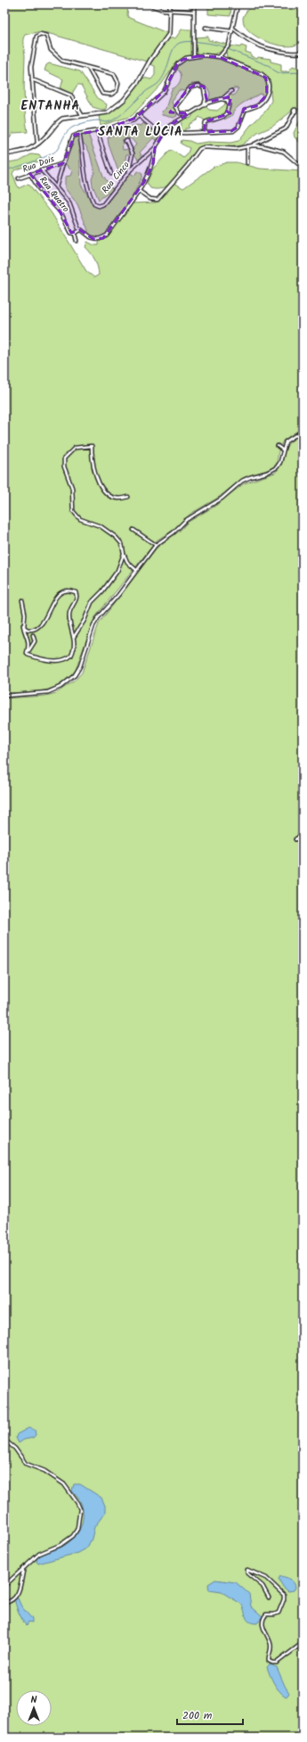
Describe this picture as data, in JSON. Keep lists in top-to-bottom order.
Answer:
{
  "streets": {
    "street": ["Rua Dois", "Rua Cinco", "Rua Quatro"]
  },
  "crossings": [
    ["Rua Dois", "Rua Quatro"]
  ],
  "districts": ["ENTANHA", "SANTA LÚCIA"],
  "scale_bar": "200 m",
  "north": "top"
}
